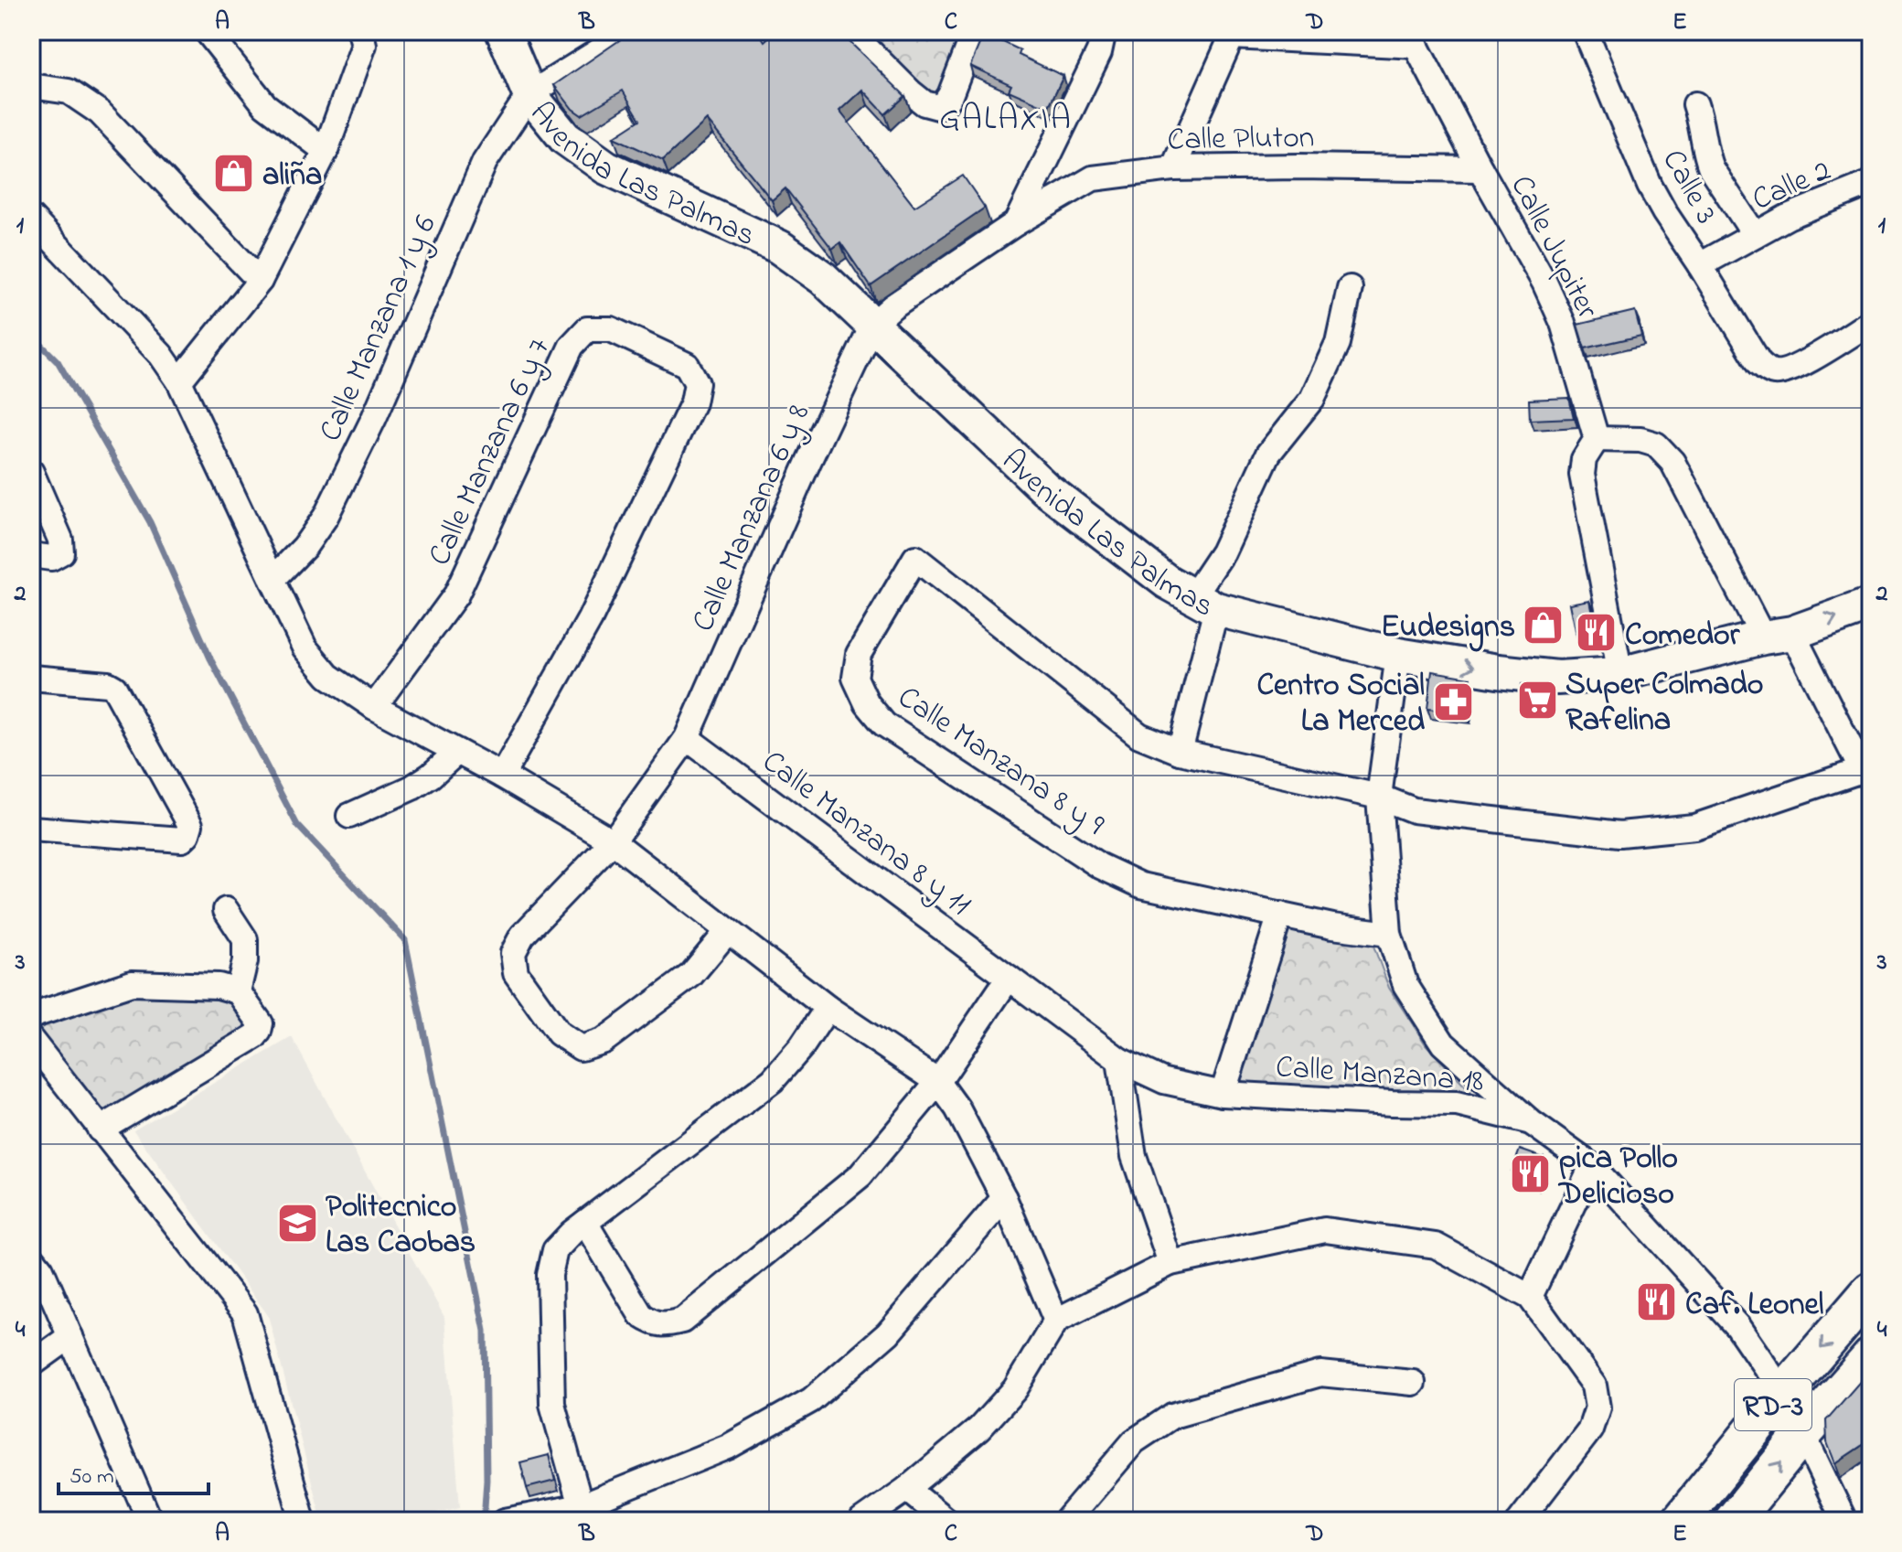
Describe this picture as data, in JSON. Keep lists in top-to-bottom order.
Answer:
{
  "streets": {
    "main road": ["RD-3"],
    "street": [
      "Calle Pluton",
      "Avenida Las Palmas",
      "Calle 2",
      "Calle 3",
      "Calle Jupiter",
      "Calle Manzana 1 y 6",
      "Calle Manzana 6 y 7",
      "Calle Manzana 6 y 8",
      "Calle Manzana 8 y 9",
      "Calle Manzana 8 y 11",
      "Calle Manzana 18"
    ]
  },
  "crossings": [
    ["Calle Pluton", "Avenida Las Palmas"],
    ["Calle Pluton", "Calle Jupiter"],
    ["Calle Pluton", "Calle Manzana 6 y 8"],
    ["Avenida Las Palmas", "Calle Manzana 1 y 6"],
    ["Avenida Las Palmas", "Calle Manzana 6 y 8"],
    ["Calle 2", "Calle 3"],
    ["Calle Manzana 6 y 8", "Calle Manzana 8 y 11"],
    ["Calle Manzana 8 y 11", "Calle Manzana 18"]
  ],
  "districts": ["GALAXIA"],
  "places": {
    "shop": ["aliña", "Eudesigns"],
    "restaurant": ["Comedor", "pica Pollo Delicioso", "Caf. Leonel"],
    "supermarket": ["Super Colmado Rafelina"],
    "pharmacy": ["Centro Social La Merced"],
    "school or university": ["Politecnico Las Caobas"]
  },
  "scale_bar": "50 m",
  "grid": {
    "columns": [
      "A",
      "B",
      "C",
      "D",
      "E"
    ],
    "rows": [
      "1",
      "2",
      "3",
      "4"
    ]
  }
}
